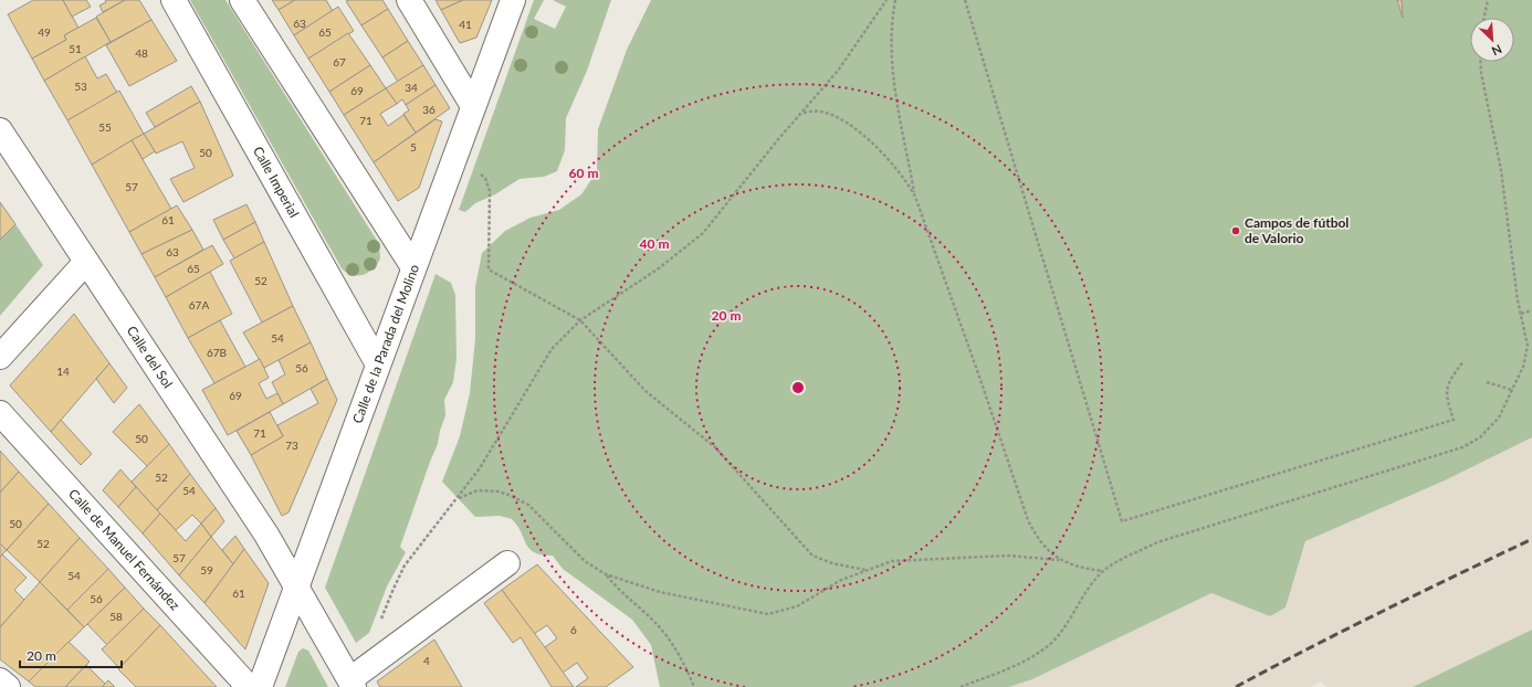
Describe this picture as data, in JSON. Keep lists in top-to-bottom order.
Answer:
{
  "streets": {
    "street": [
      "Calle Imperial",
      "Calle de la Parada del Molino",
      "Calle del Sol",
      "Calle de Manuel Fernández"
    ]
  },
  "crossings": [
    ["Calle Imperial", "Calle de la Parada del Molino"],
    ["Calle de la Parada del Molino", "Calle del Sol"]
  ],
  "places": ["Campos de fútbol de Valorio"],
  "house_numbers": [
    "63",
    "41",
    "49",
    "65",
    "51",
    "48",
    "67",
    "53",
    "34",
    "69",
    "36",
    "71",
    "55",
    "5",
    "50",
    "57",
    "61",
    "63",
    "65",
    "52",
    "67A",
    "54",
    "67B",
    "56",
    "14",
    "69",
    "71",
    "50",
    "73",
    "52",
    "54",
    "50",
    "52",
    "57",
    "59",
    "54",
    "61",
    "56",
    "58",
    "6",
    "4"
  ],
  "scale_bar": "20 m",
  "north": "bottom right",
  "rings": ["60 m", "40 m", "20 m"]
}
